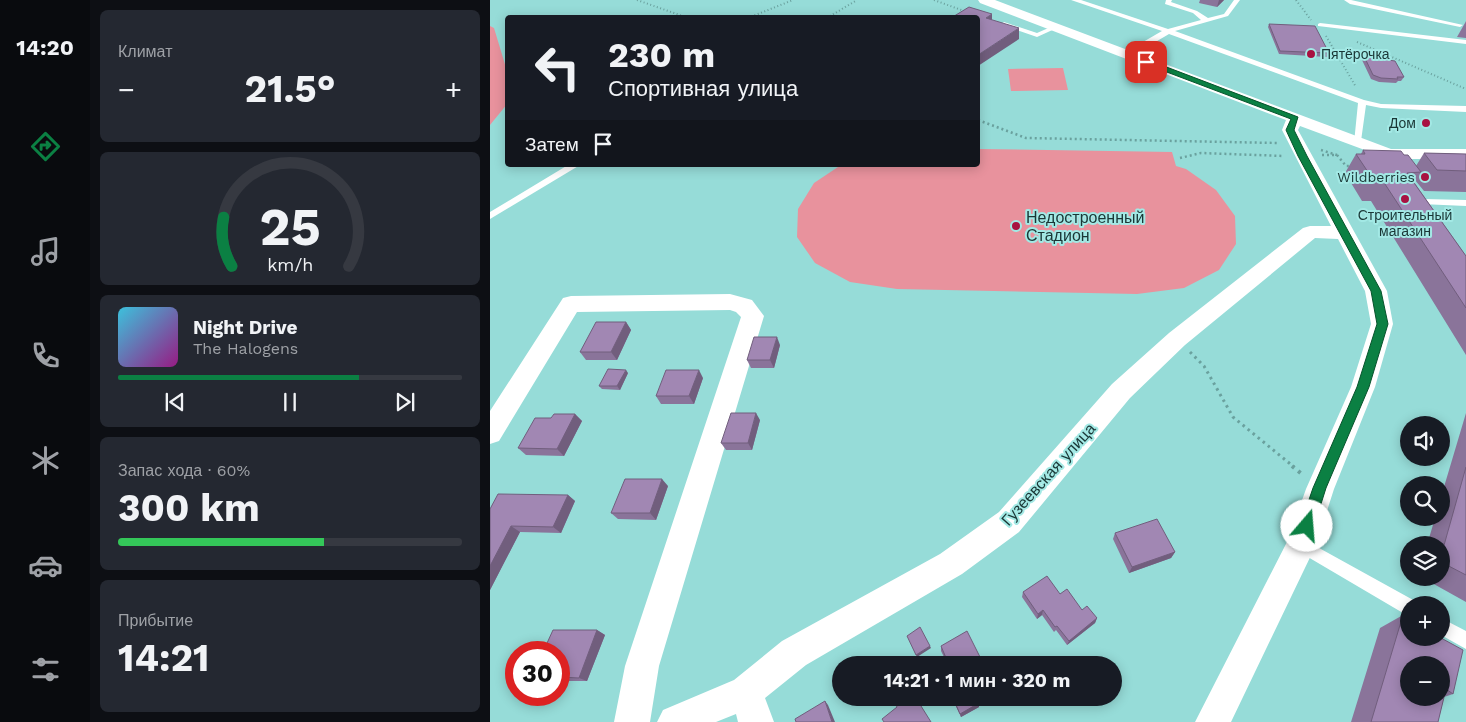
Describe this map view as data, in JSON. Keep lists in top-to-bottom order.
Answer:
{
  "streets": {
    "street": ["Гузеевская улица"]
  },
  "places": [
    "Пятёрочка",
    "Дом",
    "Wildberries",
    "Строительный магазин",
    "Недостроенный Стадион"
  ],
  "page": {
    "tabs": "14:20",
    "tile": [
      "Климат",
      ["Запас хода · 60%", "300 km"],
      ["Прибытие", "14:21"]
    ],
    "turn": ["230 m", "Спортивная улица"],
    "heat": ["−", "21.5°", "+"],
    "then": "Затем",
    "song": ["Night Drive", "The Halogens"],
    "map_buttons": ["+", "−"],
    "limit": "30",
    "trip": "14:21 · 1 мин · 320 m",
    "gauge": ["25", "km/h"]
  }
}
